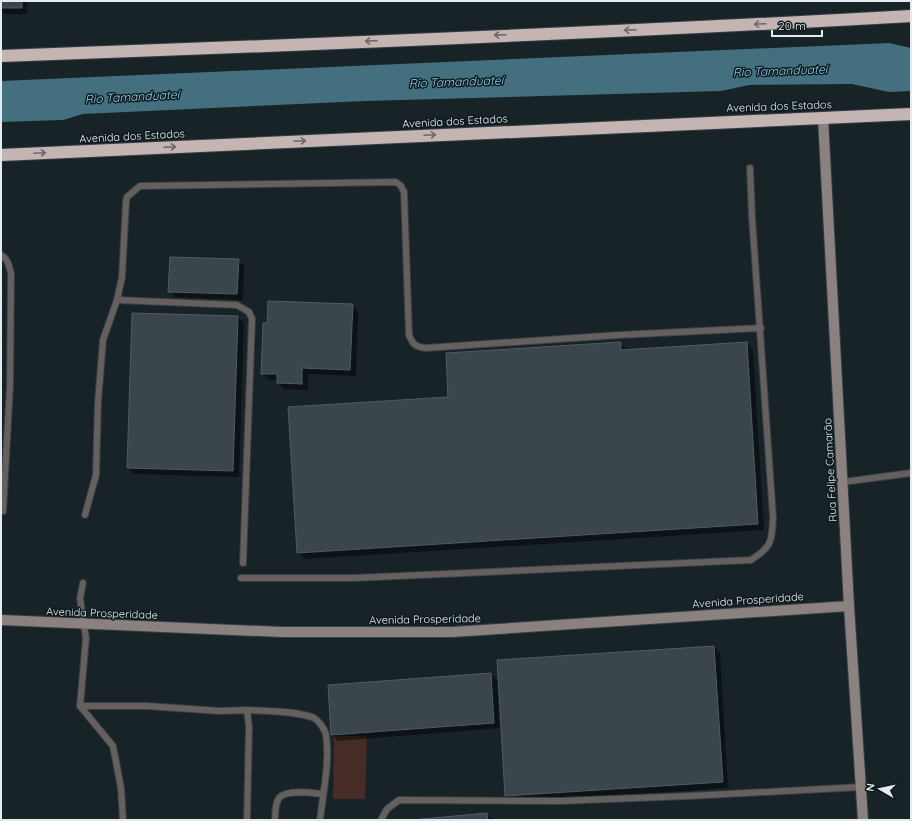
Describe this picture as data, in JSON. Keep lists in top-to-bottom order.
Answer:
{
  "streets": {
    "highway": ["Avenida dos Estados"],
    "main road": ["Rua Felipe Camarão", "Avenida Prosperidade"]
  },
  "crossings": [
    ["Avenida dos Estados", "Rua Felipe Camarão"],
    ["Rua Felipe Camarão", "Avenida Prosperidade"]
  ],
  "water": ["Rio Tamanduateí"],
  "scale_bar": "20 m",
  "north": "left"
}
